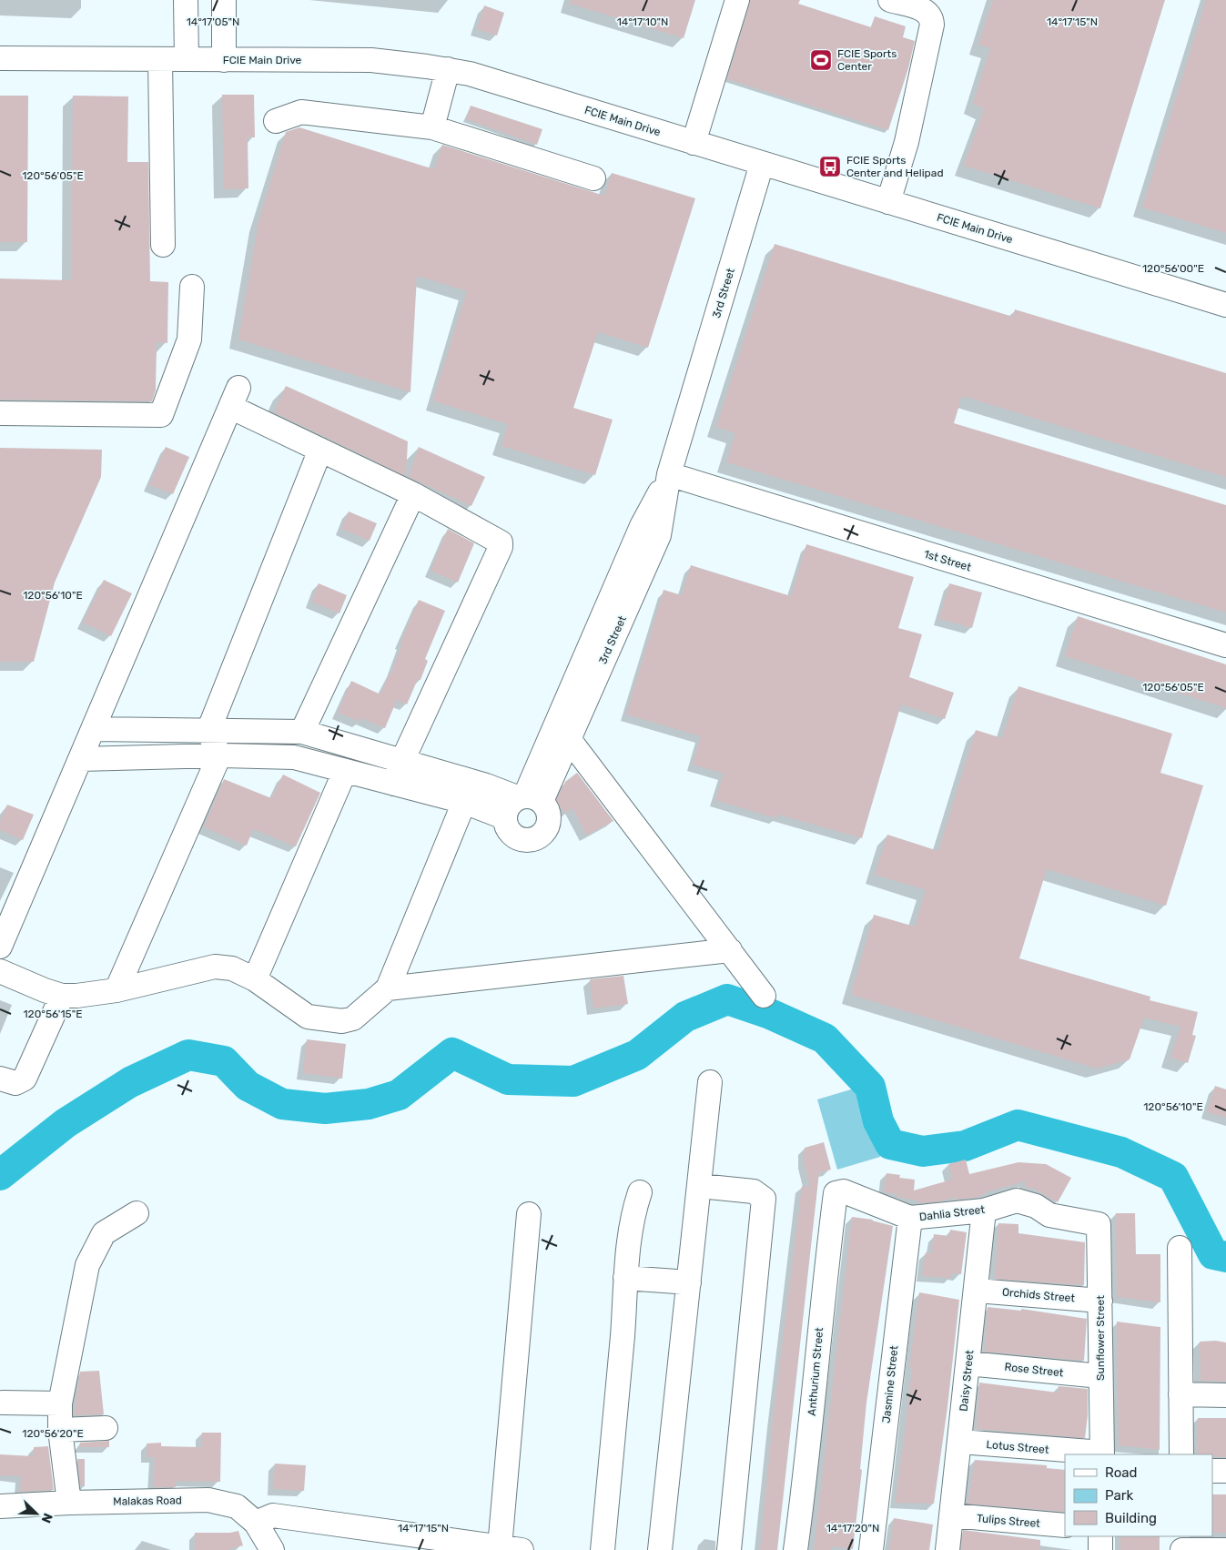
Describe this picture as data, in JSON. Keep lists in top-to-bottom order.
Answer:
{
  "streets": {
    "street": [
      "FCIE Main Drive",
      "3rd Street",
      "1st Street",
      "Dahlia Street",
      "Orchids Street",
      "Sunflower Street",
      "Rose Street",
      "Anthurium Street",
      "Daisy Street",
      "Jasmine Street",
      "Lotus Street",
      "Malakas Road",
      "Tulips Street"
    ]
  },
  "crossings": [
    ["FCIE Main Drive", "3rd Street"],
    ["3rd Street", "1st Street"],
    ["Dahlia Street", "Sunflower Street"],
    ["Dahlia Street", "Anthurium Street"],
    ["Dahlia Street", "Daisy Street"],
    ["Dahlia Street", "Jasmine Street"],
    ["Orchids Street", "Sunflower Street"],
    ["Orchids Street", "Daisy Street"],
    ["Sunflower Street", "Rose Street"],
    ["Sunflower Street", "Lotus Street"],
    ["Rose Street", "Daisy Street"],
    ["Daisy Street", "Lotus Street"],
    ["Daisy Street", "Tulips Street"]
  ],
  "places": {
    "sports": ["FCIE Sports Center"],
    "bus stop": ["FCIE Sports Center and Helipad"]
  },
  "legend": ["Road", "Park", "Building"],
  "north": "bottom right",
  "coordinates": [
    "14°17'05\"N",
    "14°17'10\"N",
    "14°17'15\"N",
    "120°56'05\"E",
    "120°56'00\"E",
    "120°56'10\"E",
    "120°56'15\"E",
    "120°56'20\"E",
    "14°17'20\"N"
  ]
}
